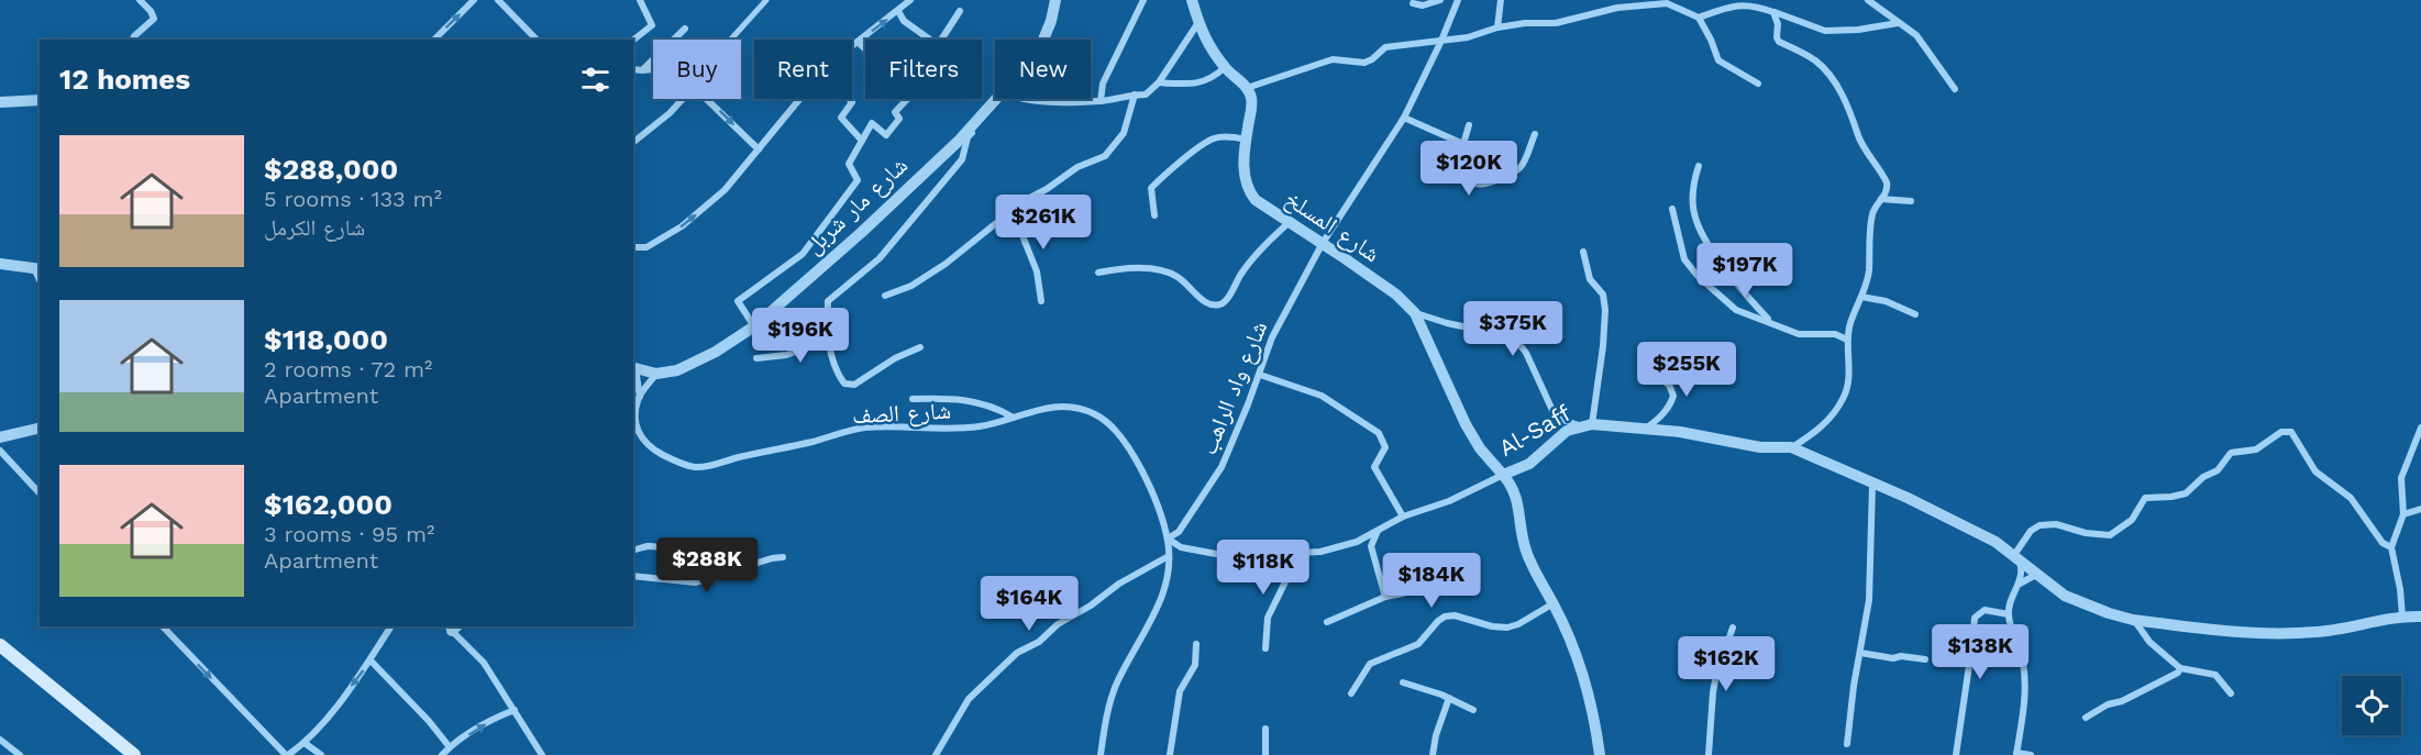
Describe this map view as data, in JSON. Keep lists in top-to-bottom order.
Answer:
{
  "streets": {
    "street": [
      "شارع مار شربل",
      "شارع المسلخ",
      "شارع واد الراهب",
      "شارع الصف",
      "Al-Saff"
    ]
  },
  "crossings": [
    ["شارع مار شربل", "شارع الصف"],
    ["شارع المسلخ", "شارع واد الراهب"],
    ["شارع المسلخ", "Al-Saff"],
    ["شارع واد الراهب", "شارع الصف"]
  ],
  "page": {
    "chip": [
      "Buy",
      "Rent",
      "Filters",
      "New"
    ],
    "heading": "12 homes",
    "list": [
      {
        "name": "$288,000",
        "note": "5 rooms · 133 m² · شارع الكرمل"
      },
      {
        "name": "$118,000",
        "note": "2 rooms · 72 m² · Apartment"
      },
      {
        "name": "$162,000",
        "note": "3 rooms · 95 m² · Apartment"
      }
    ],
    "price": [
      "$120K",
      "$261K",
      "$197K",
      "$375K",
      "$196K",
      "$255K",
      "$288K",
      "$118K",
      "$184K",
      "$164K",
      "$138K",
      "$162K"
    ]
  }
}
